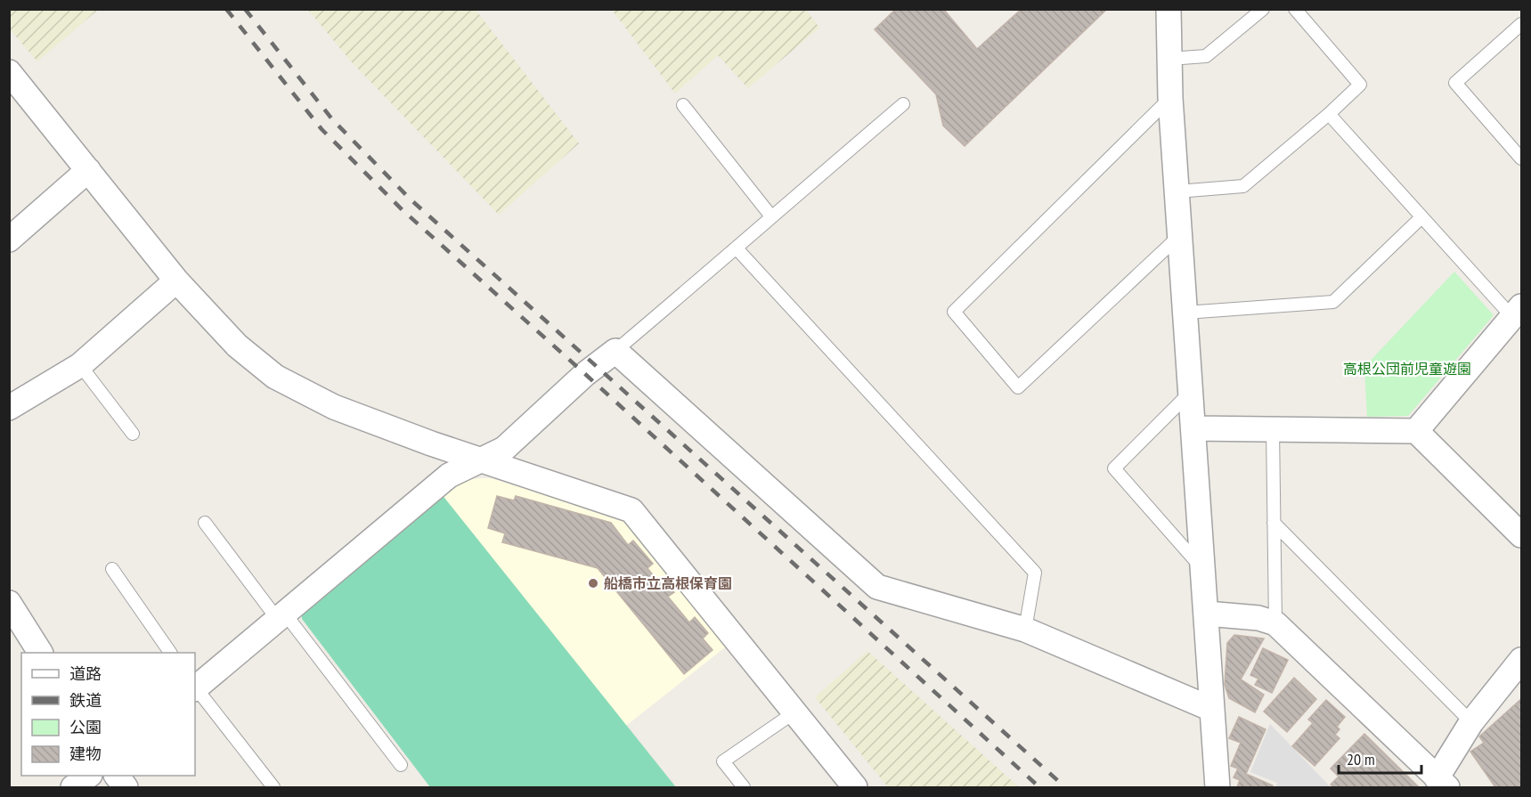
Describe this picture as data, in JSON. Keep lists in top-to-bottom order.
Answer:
{
  "parks": ["高根公団前児童遊園"],
  "places": ["船橋市立高根保育園"],
  "legend": [
    "道路",
    "鉄道",
    "公園",
    "建物"
  ],
  "scale_bar": "20 m"
}
